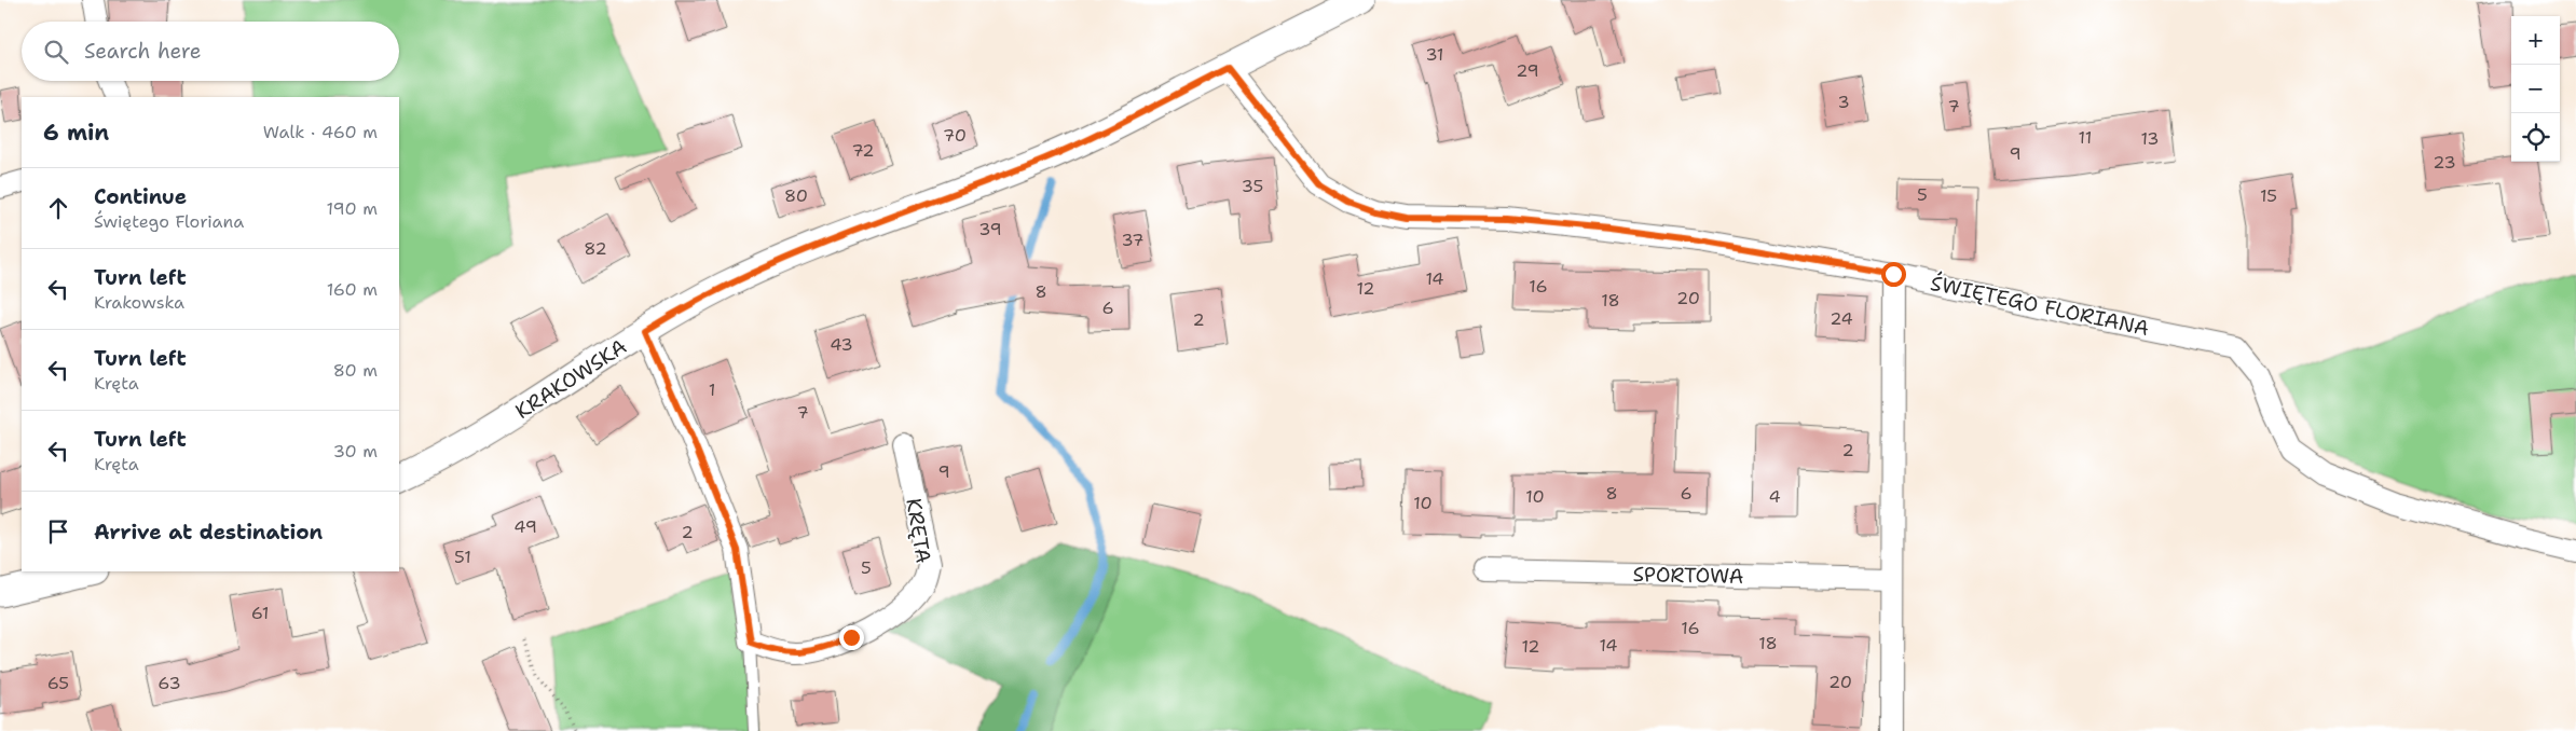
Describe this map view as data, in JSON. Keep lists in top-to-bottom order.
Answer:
{
  "streets": {
    "street": [
      "ŚWIĘTEGO FLORIANA",
      "KRAKOWSKA",
      "KRĘTA",
      "SPORTOWA"
    ]
  },
  "crossings": [
    ["ŚWIĘTEGO FLORIANA", "KRAKOWSKA"]
  ],
  "house_numbers": [
    "31",
    "29",
    "3",
    "7",
    "70",
    "11",
    "13",
    "72",
    "9",
    "23",
    "35",
    "5",
    "80",
    "15",
    "39",
    "37",
    "82",
    "14",
    "16",
    "12",
    "8",
    "20",
    "18",
    "6",
    "24",
    "2",
    "43",
    "1",
    "7",
    "2",
    "9",
    "8",
    "6",
    "10",
    "4",
    "10",
    "49",
    "2",
    "51",
    "5",
    "61",
    "16",
    "18",
    "14",
    "12",
    "20",
    "65",
    "63"
  ],
  "page": {
    "map_buttons": ["+", "−"],
    "search": "Search here",
    "heading": ["6 min", "Walk · 460 m"],
    "list": [
      ["Continue", "Świętego Floriana", "190 m"],
      ["Turn left", "Krakowska", "160 m"],
      ["Turn left", "Kręta", "80 m"],
      ["Turn left", "Kręta", "30 m"],
      "Arrive at destination"
    ]
  }
}
